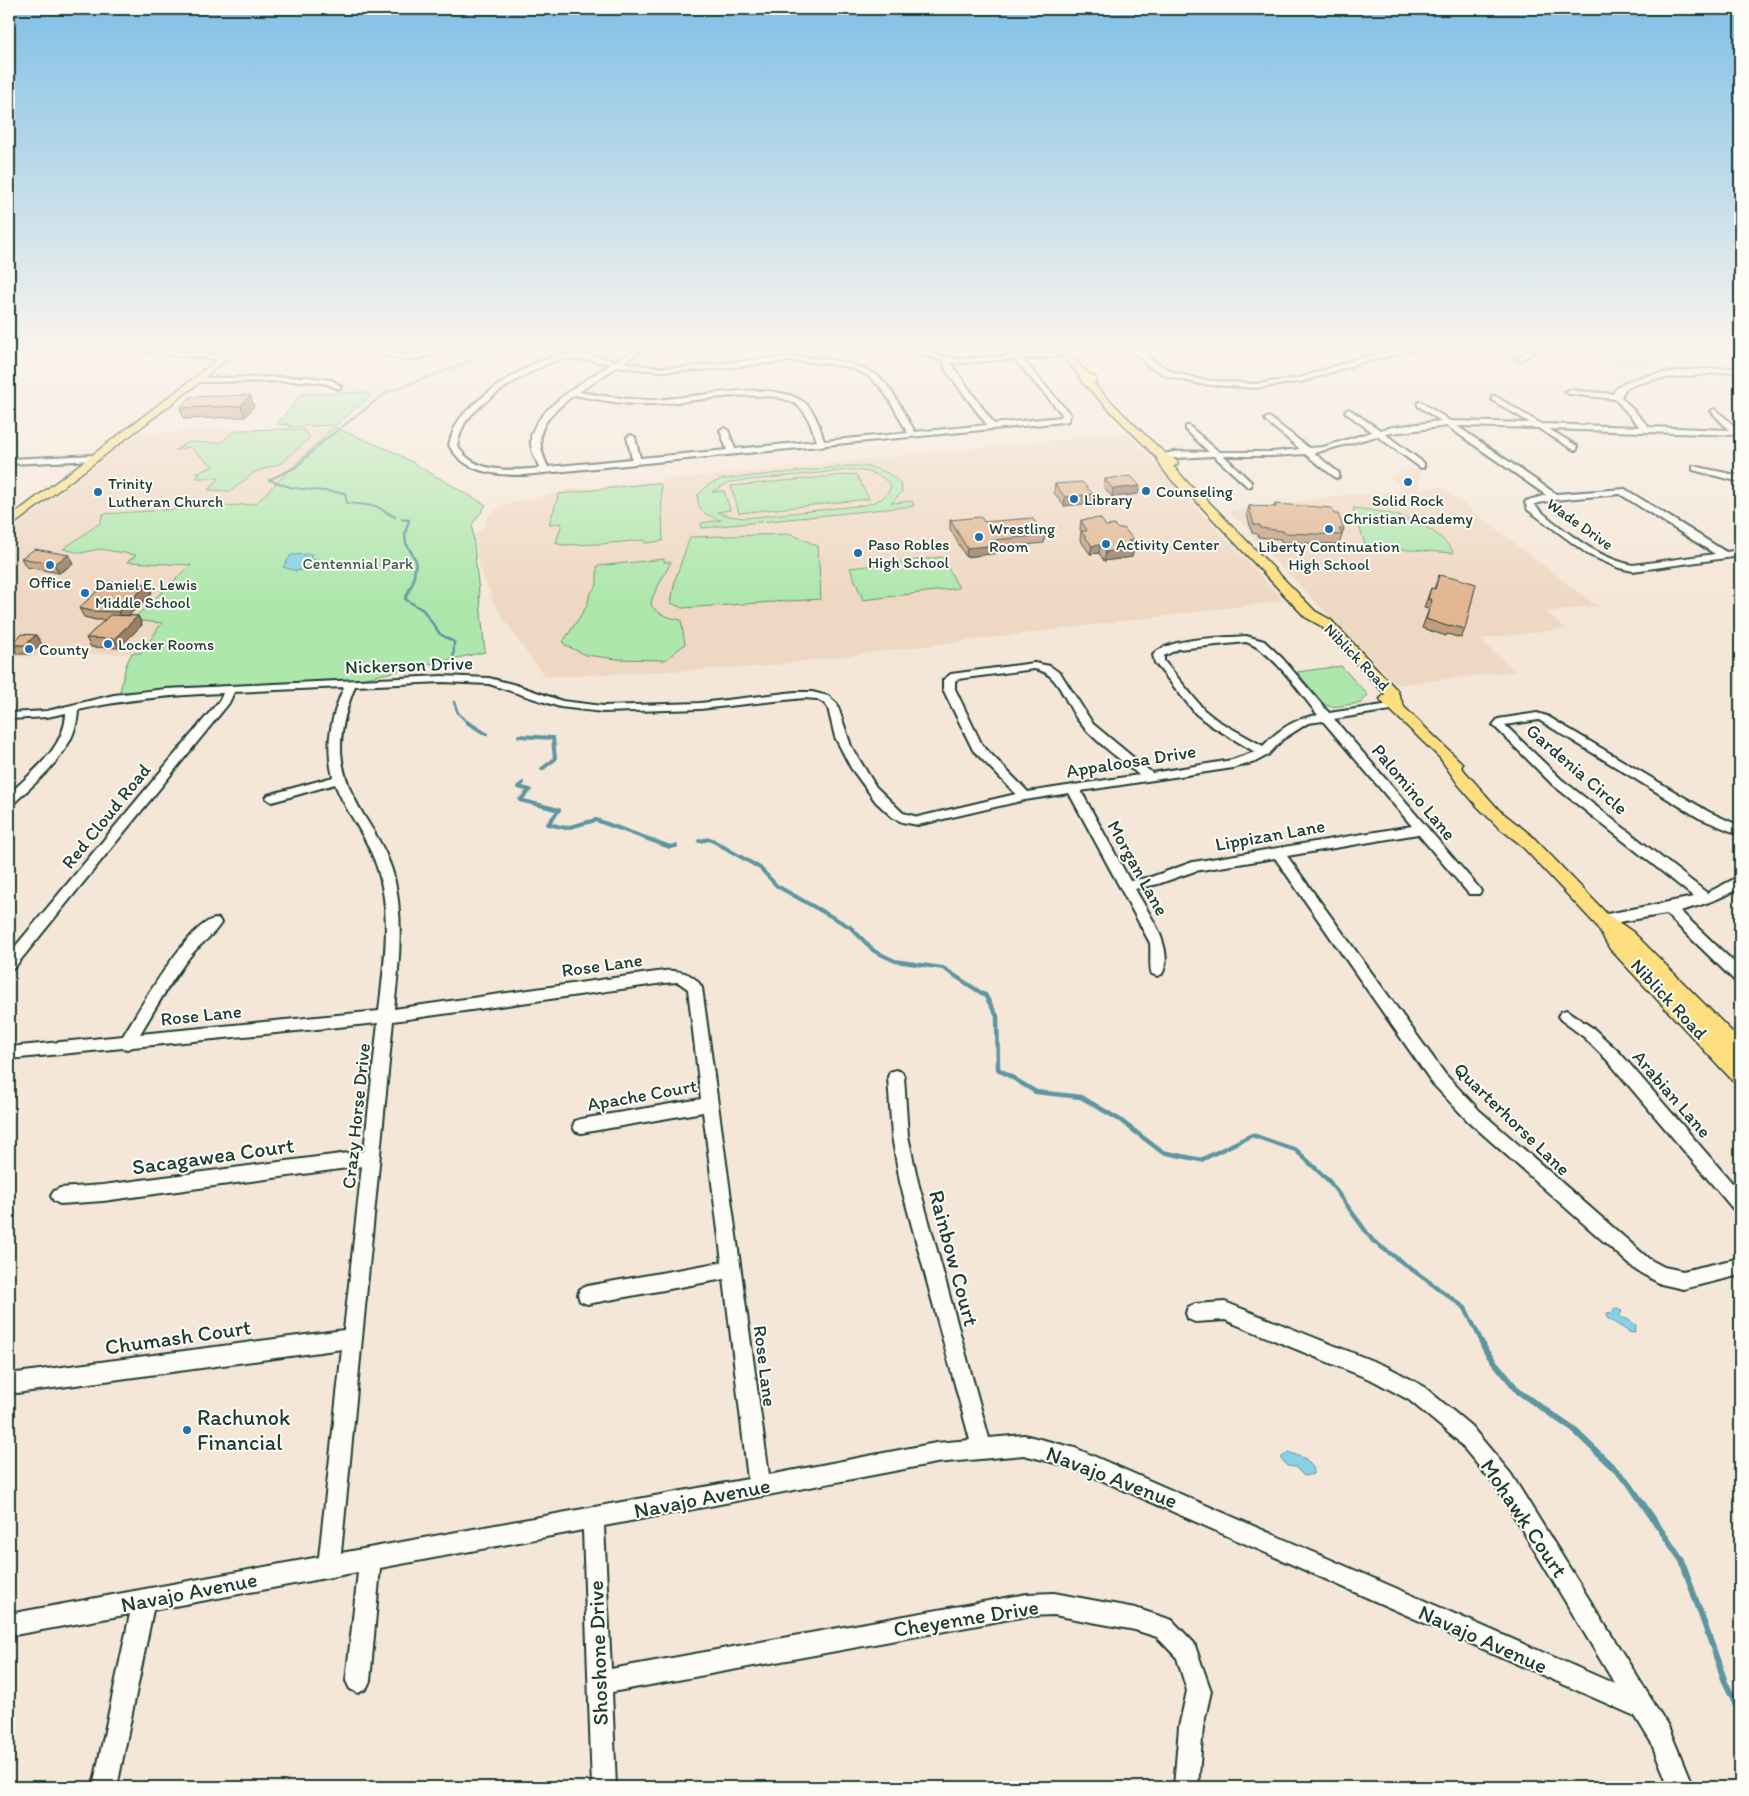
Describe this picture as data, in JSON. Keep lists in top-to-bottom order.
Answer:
{
  "streets": {
    "main road": ["Niblick Road"],
    "street": [
      "Wade Drive",
      "Nickerson Drive",
      "Appaloosa Drive",
      "Gardenia Circle",
      "Palomino Lane",
      "Red Cloud Road",
      "Lippizan Lane",
      "Morgan Lane",
      "Rose Lane",
      "Arabian Lane",
      "Apache Court",
      "Crazy Horse Drive",
      "Quarterhorse Lane",
      "Sacagawea Court",
      "Rainbow Court",
      "Chumash Court",
      "Navajo Avenue",
      "Mohawk Court",
      "Cheyenne Drive",
      "Shoshone Drive"
    ]
  },
  "crossings": [
    ["Niblick Road", "Appaloosa Drive"],
    ["Nickerson Drive", "Appaloosa Drive"],
    ["Nickerson Drive", "Red Cloud Road"],
    ["Nickerson Drive", "Crazy Horse Drive"],
    ["Appaloosa Drive", "Palomino Lane"],
    ["Appaloosa Drive", "Morgan Lane"],
    ["Palomino Lane", "Lippizan Lane"],
    ["Lippizan Lane", "Morgan Lane"],
    ["Lippizan Lane", "Quarterhorse Lane"],
    ["Rose Lane", "Apache Court"],
    ["Rose Lane", "Crazy Horse Drive"],
    ["Rose Lane", "Navajo Avenue"],
    ["Crazy Horse Drive", "Sacagawea Court"],
    ["Crazy Horse Drive", "Chumash Court"],
    ["Crazy Horse Drive", "Navajo Avenue"],
    ["Rainbow Court", "Navajo Avenue"],
    ["Navajo Avenue", "Mohawk Court"],
    ["Navajo Avenue", "Shoshone Drive"],
    ["Cheyenne Drive", "Shoshone Drive"]
  ],
  "parks": ["Centennial Park"],
  "places": [
    "Solid Rock Christian Academy",
    "Counseling",
    "Trinity Lutheran Church",
    "Library",
    "Liberty Continuation High School",
    "Wrestling Room",
    "Activity Center",
    "Paso Robles High School",
    "Office",
    "Daniel E. Lewis Middle School",
    "Locker Rooms",
    "County",
    "Rachunok Financial"
  ]
}
